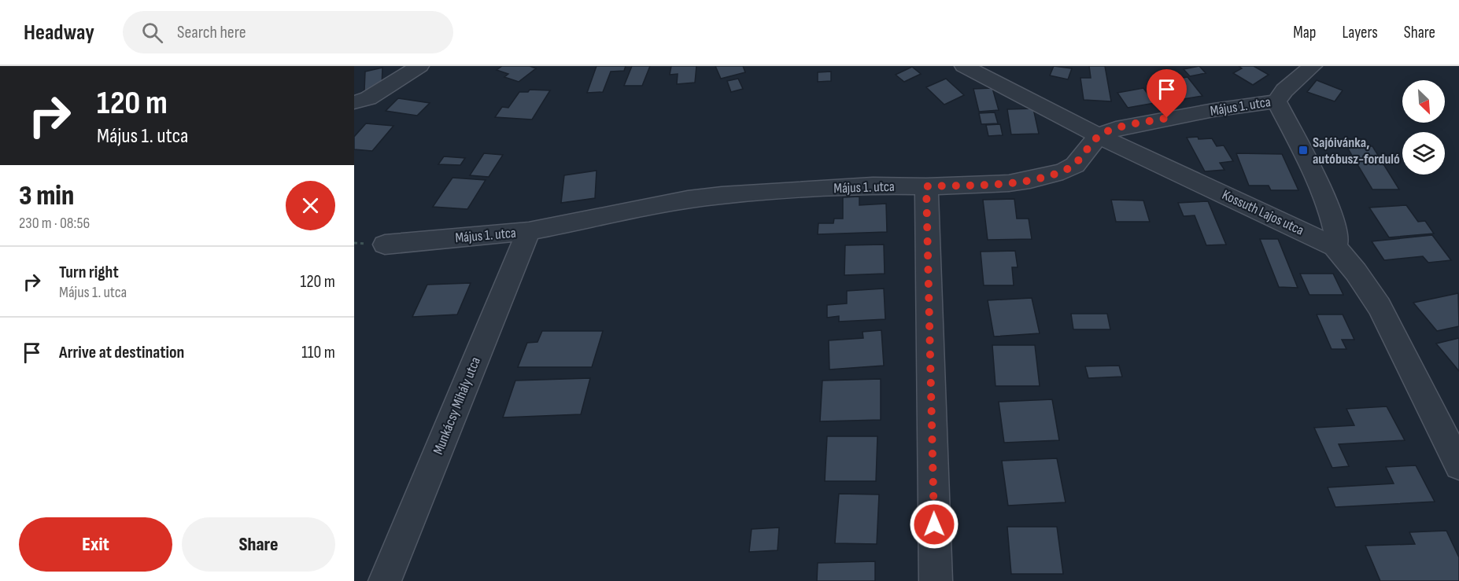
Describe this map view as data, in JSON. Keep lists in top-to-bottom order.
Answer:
{
  "streets": {
    "street": ["Május 1. utca", "Kossuth Lajos utca", "Munkácsy Mihály utca"]
  },
  "crossings": [
    ["Május 1. utca", "Kossuth Lajos utca"],
    ["Május 1. utca", "Munkácsy Mihály utca"]
  ],
  "places": {
    "transit": ["Sajóivánka, autóbusz-forduló"]
  },
  "north": "bottom right",
  "page": {
    "header": "Headway",
    "search": "Search here",
    "nav": ["Map", "Layers", "Share"],
    "turn": ["120 m", "Május 1. utca"],
    "heading": ["3 min", "230 m · 08:56"],
    "list": [
      {
        "name": "Turn right",
        "note": "Május 1. utca",
        "value": "120 m"
      },
      {
        "name": "Arrive at destination",
        "value": "110 m"
      }
    ],
    "buttons": ["Exit", "Share"]
  }
}
